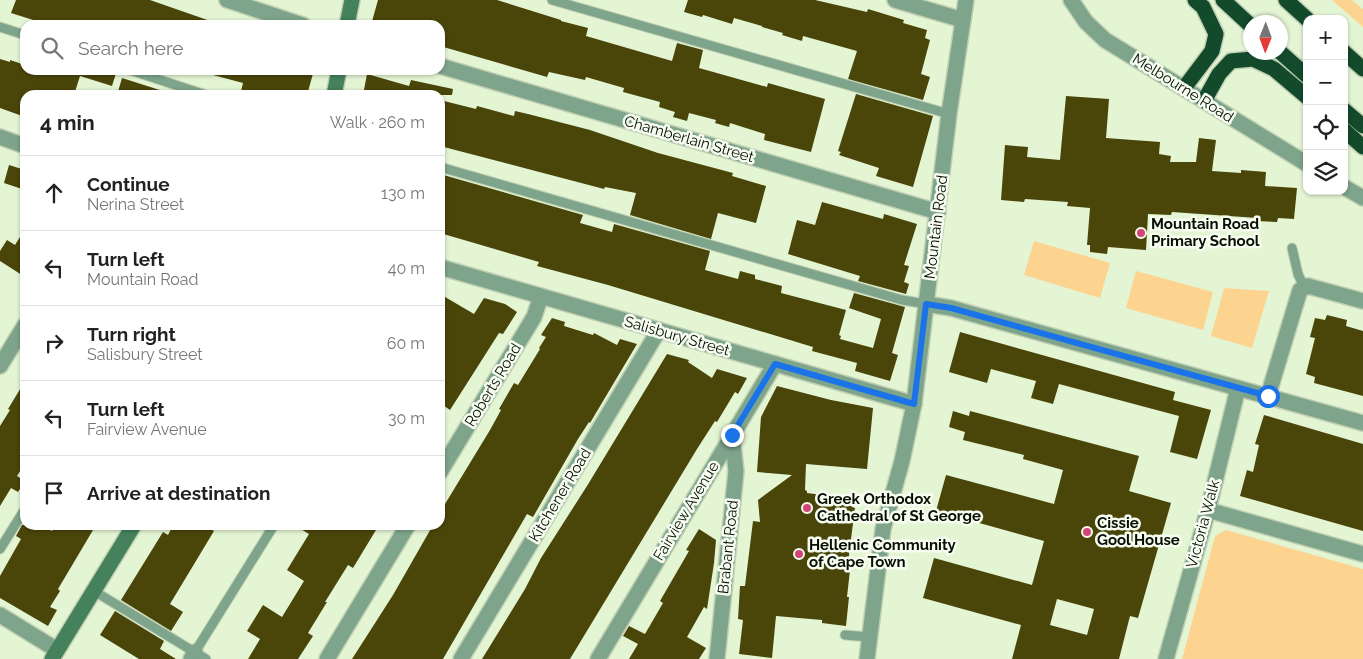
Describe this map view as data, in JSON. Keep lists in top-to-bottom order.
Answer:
{
  "streets": {
    "street": [
      "Melbourne Road",
      "Chamberlain Street",
      "Mountain Road",
      "Salisbury Street",
      "Roberts Road",
      "Kitchener Road",
      "Fairview Avenue",
      "Victoria Walk",
      "Brabant Road"
    ]
  },
  "crossings": [
    ["Chamberlain Street", "Mountain Road"],
    ["Mountain Road", "Salisbury Street"],
    ["Salisbury Street", "Roberts Road"],
    ["Salisbury Street", "Kitchener Road"],
    ["Salisbury Street", "Fairview Avenue"],
    ["Fairview Avenue", "Brabant Road"]
  ],
  "places": [
    "Mountain Road Primary School",
    "Greek Orthodox Cathedral of St George",
    "Cissie Gool House",
    "Hellenic Community of Cape Town"
  ],
  "north": "bottom",
  "page": {
    "map_buttons": ["+", "−"],
    "search": "Search here",
    "heading": ["4 min", "Walk · 260 m"],
    "list": [
      ["Continue", "Nerina Street", "130 m"],
      ["Turn left", "Mountain Road", "40 m"],
      ["Turn right", "Salisbury Street", "60 m"],
      ["Turn left", "Fairview Avenue", "30 m"],
      "Arrive at destination"
    ]
  }
}
